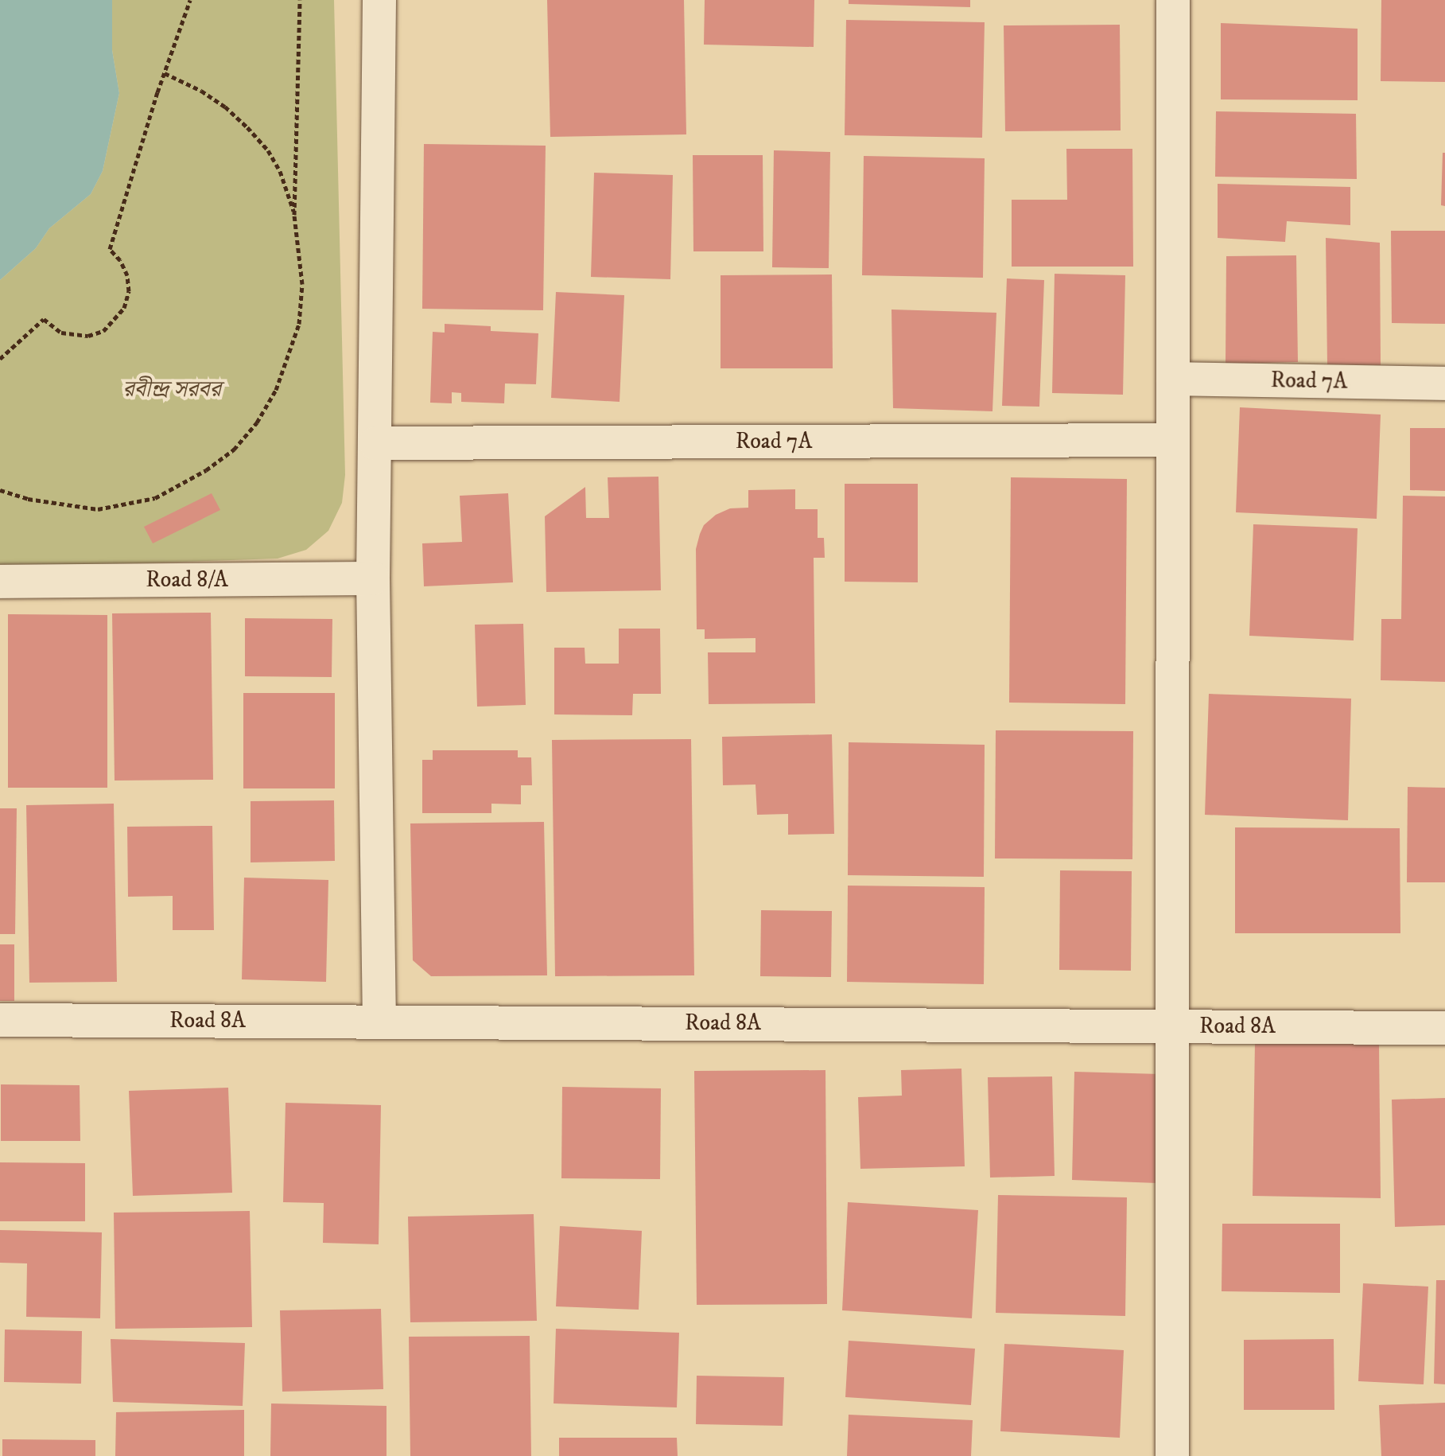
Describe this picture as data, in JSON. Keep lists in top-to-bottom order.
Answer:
{
  "streets": {
    "street": ["Road 7A", "Road 8/A", "Road 8A"]
  },
  "parks": ["রবীন্দ্র সরবর"]
}
